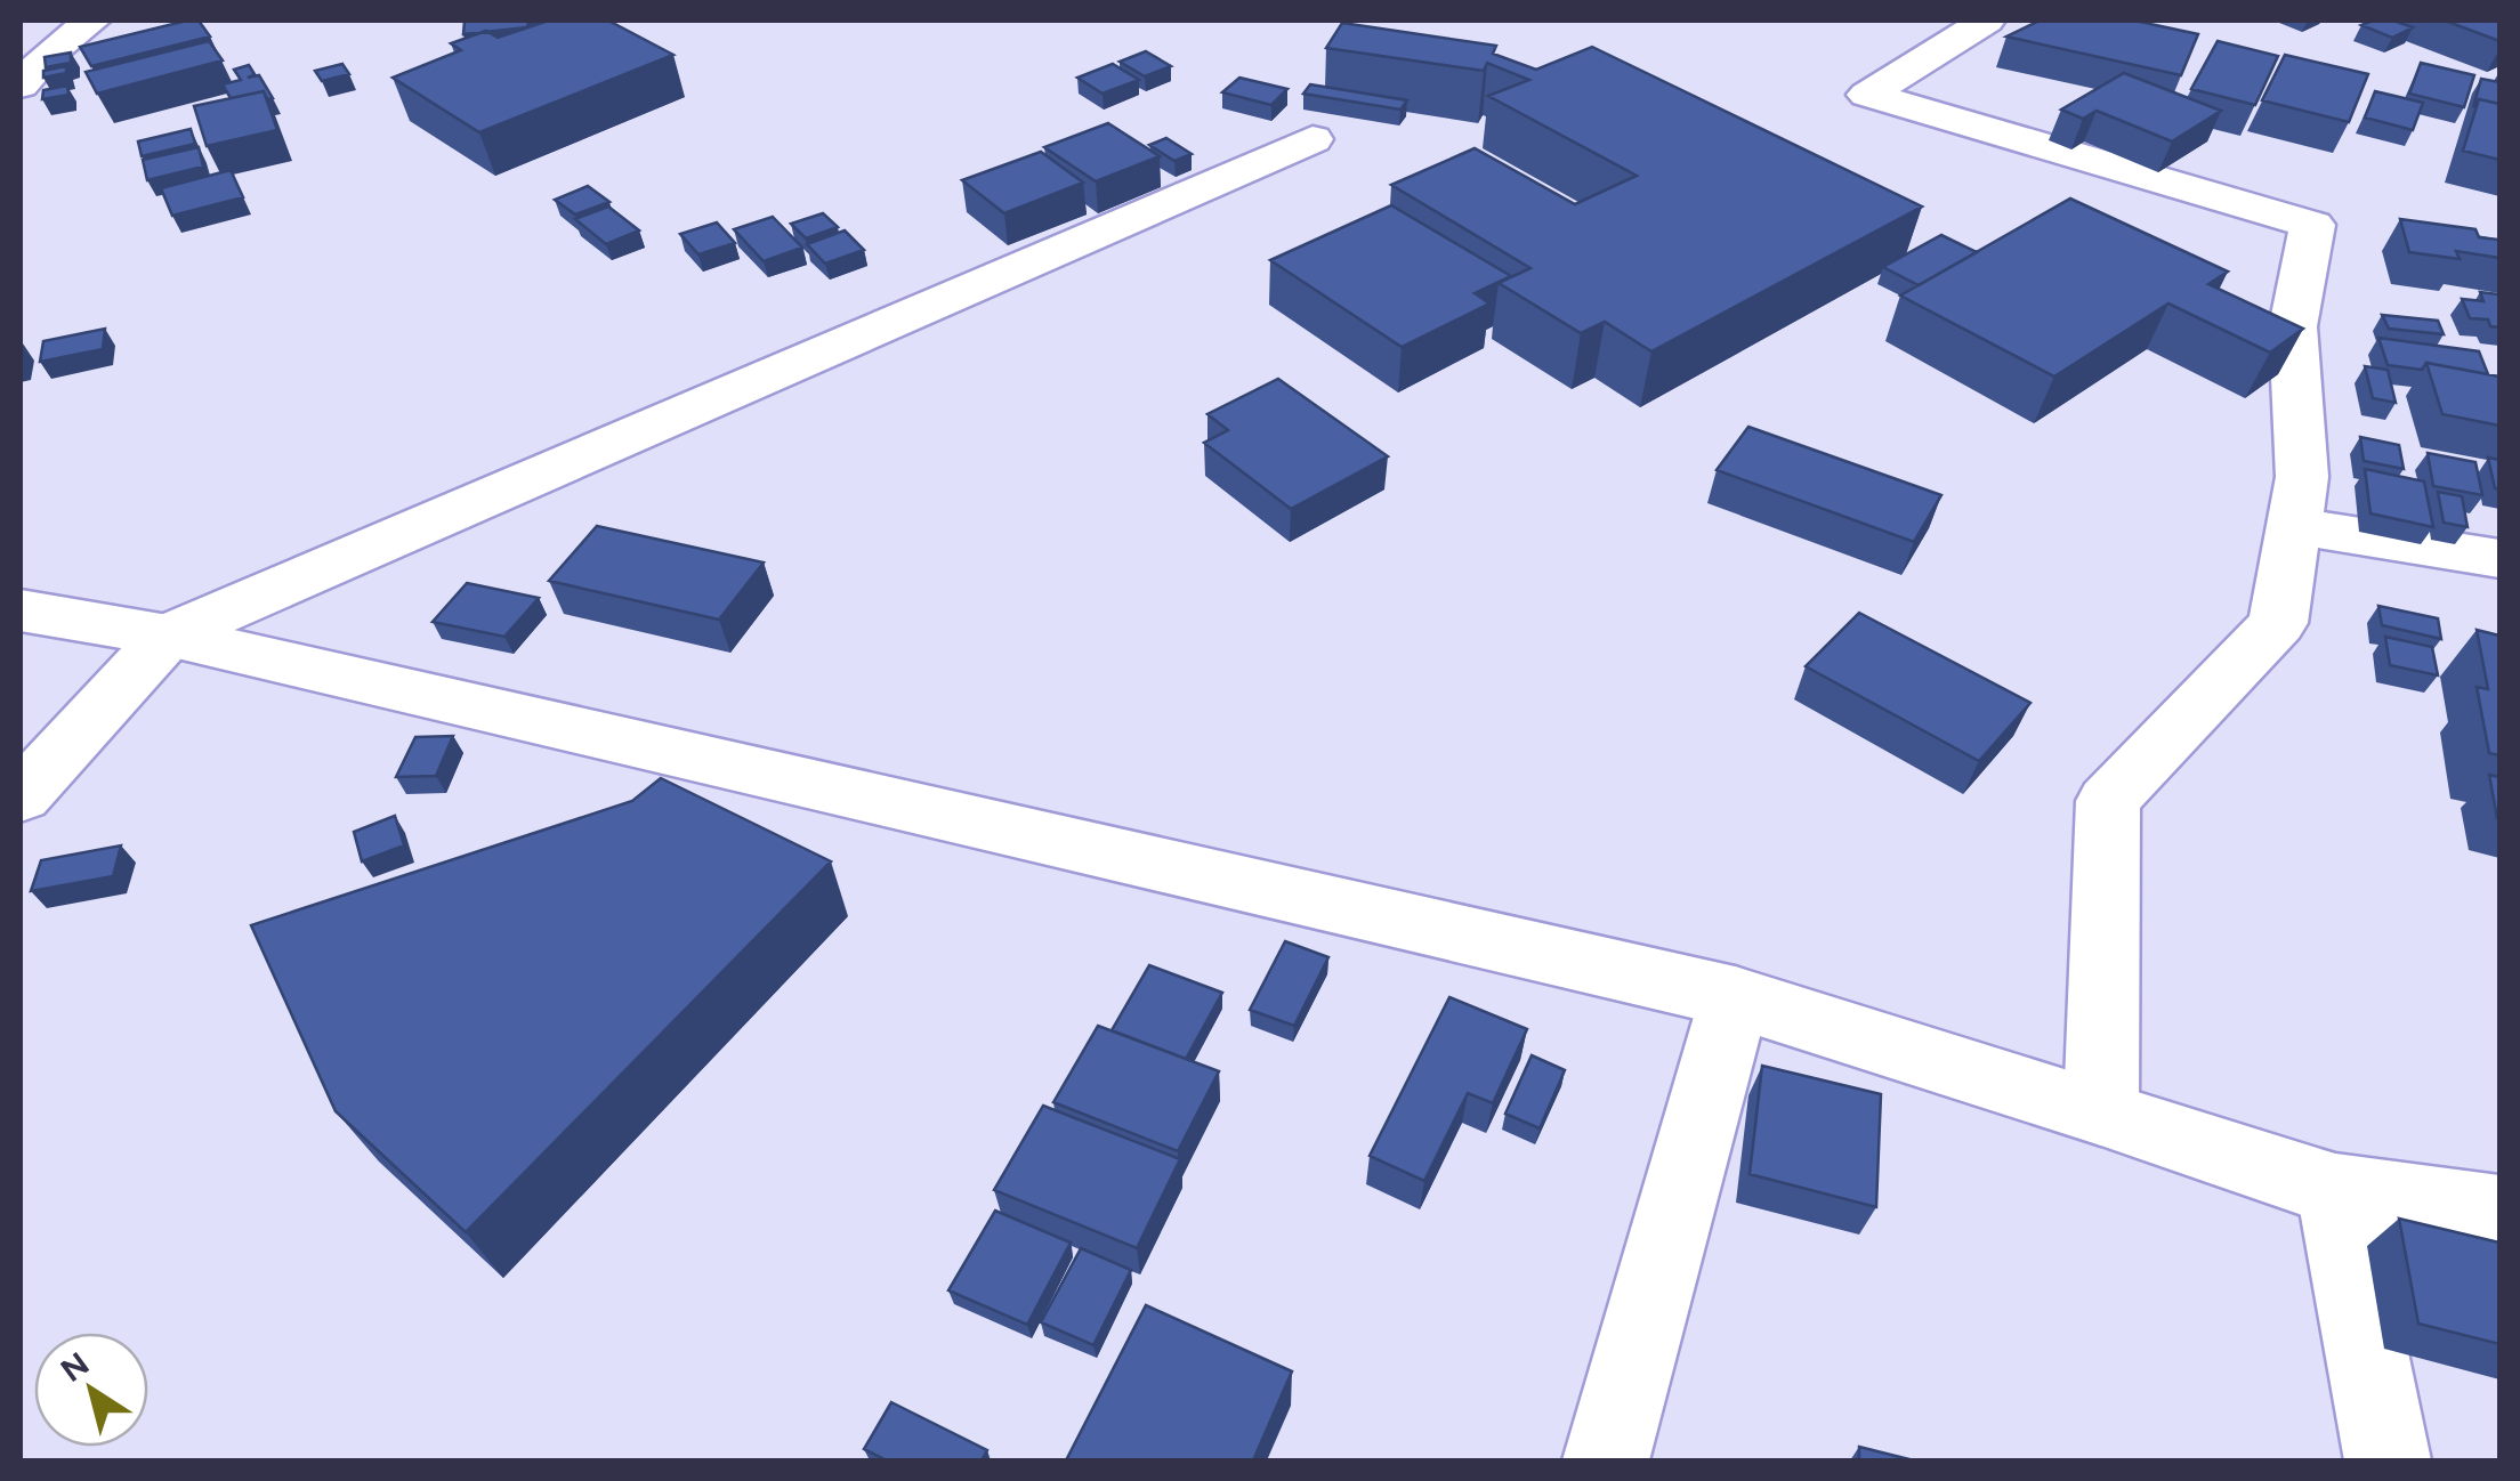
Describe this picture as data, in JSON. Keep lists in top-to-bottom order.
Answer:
{
  "north": "top left"
}
